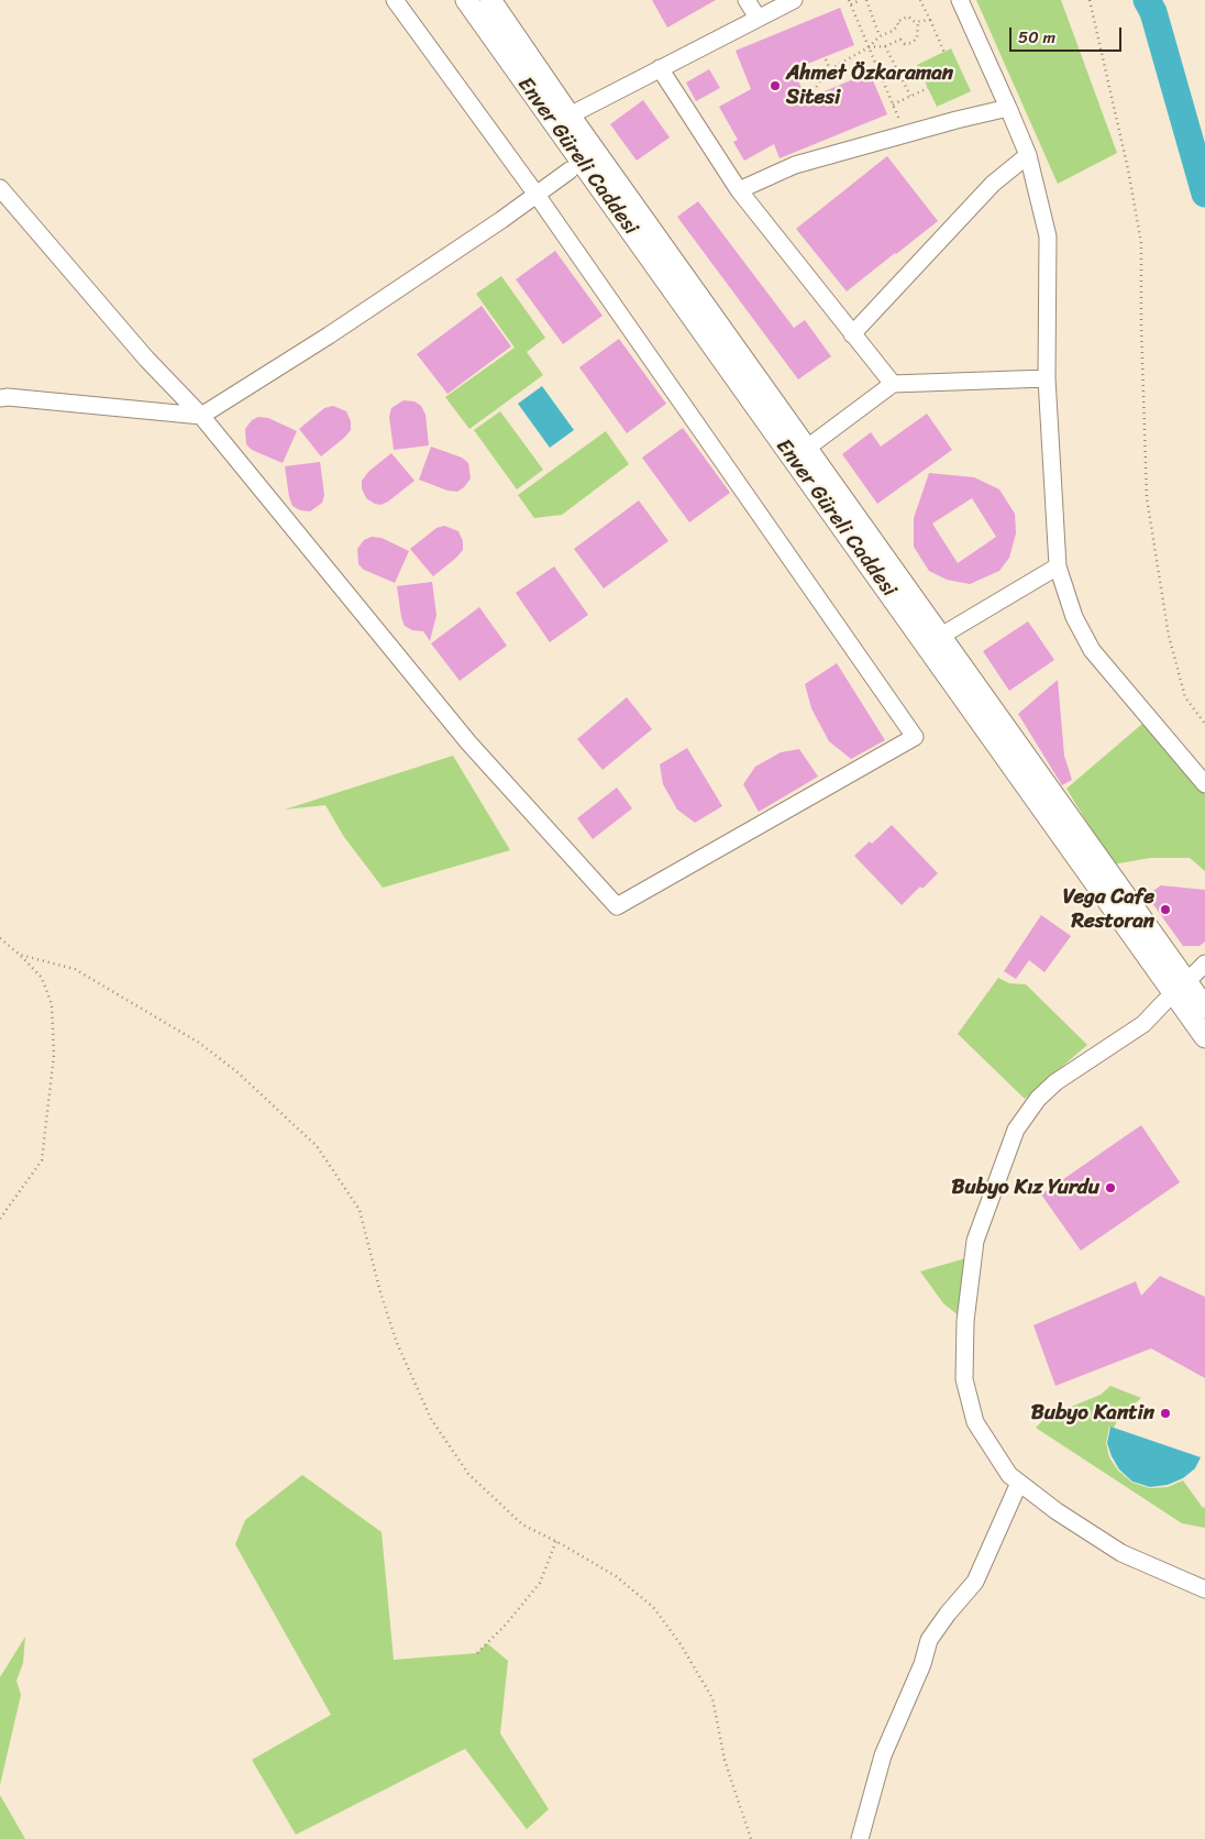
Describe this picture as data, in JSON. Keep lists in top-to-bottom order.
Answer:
{
  "streets": {
    "main road": ["Enver Güreli Caddesi"]
  },
  "places": [
    "Ahmet Özkaraman Sitesi",
    "Vega Cafe Restoran",
    "Bubyo Kız Yurdu",
    "Bubyo Kantin"
  ],
  "scale_bar": "50 m"
}
